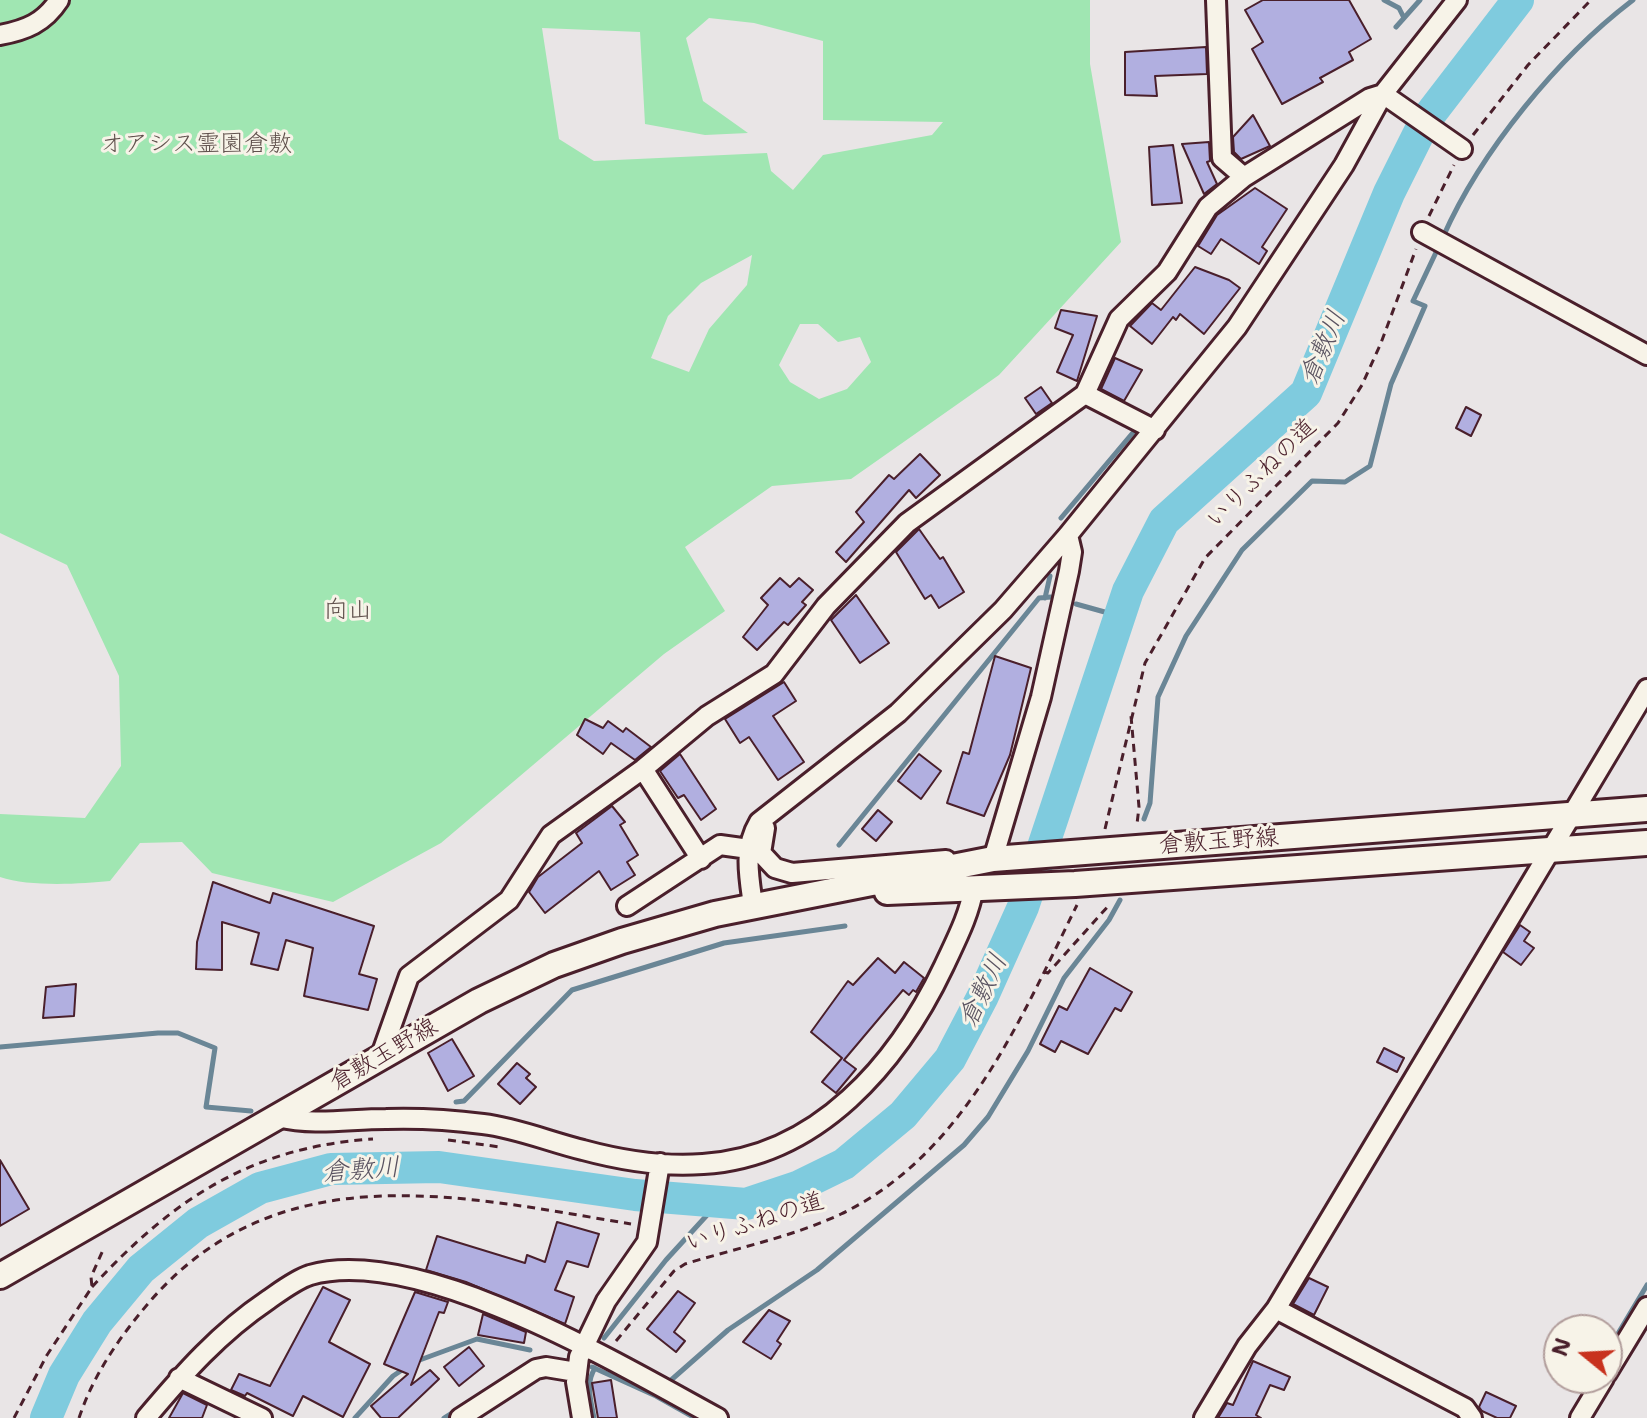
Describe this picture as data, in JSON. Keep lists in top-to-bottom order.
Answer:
{
  "streets": {
    "main road": ["倉敷玉野線"],
    "path": ["いりふねの道"]
  },
  "crossings": [
    ["いりふねの道", "倉敷玉野線"]
  ],
  "water": ["倉敷川"],
  "parks": ["オアシス霊園倉敷", "向山"],
  "north": "left"
}
